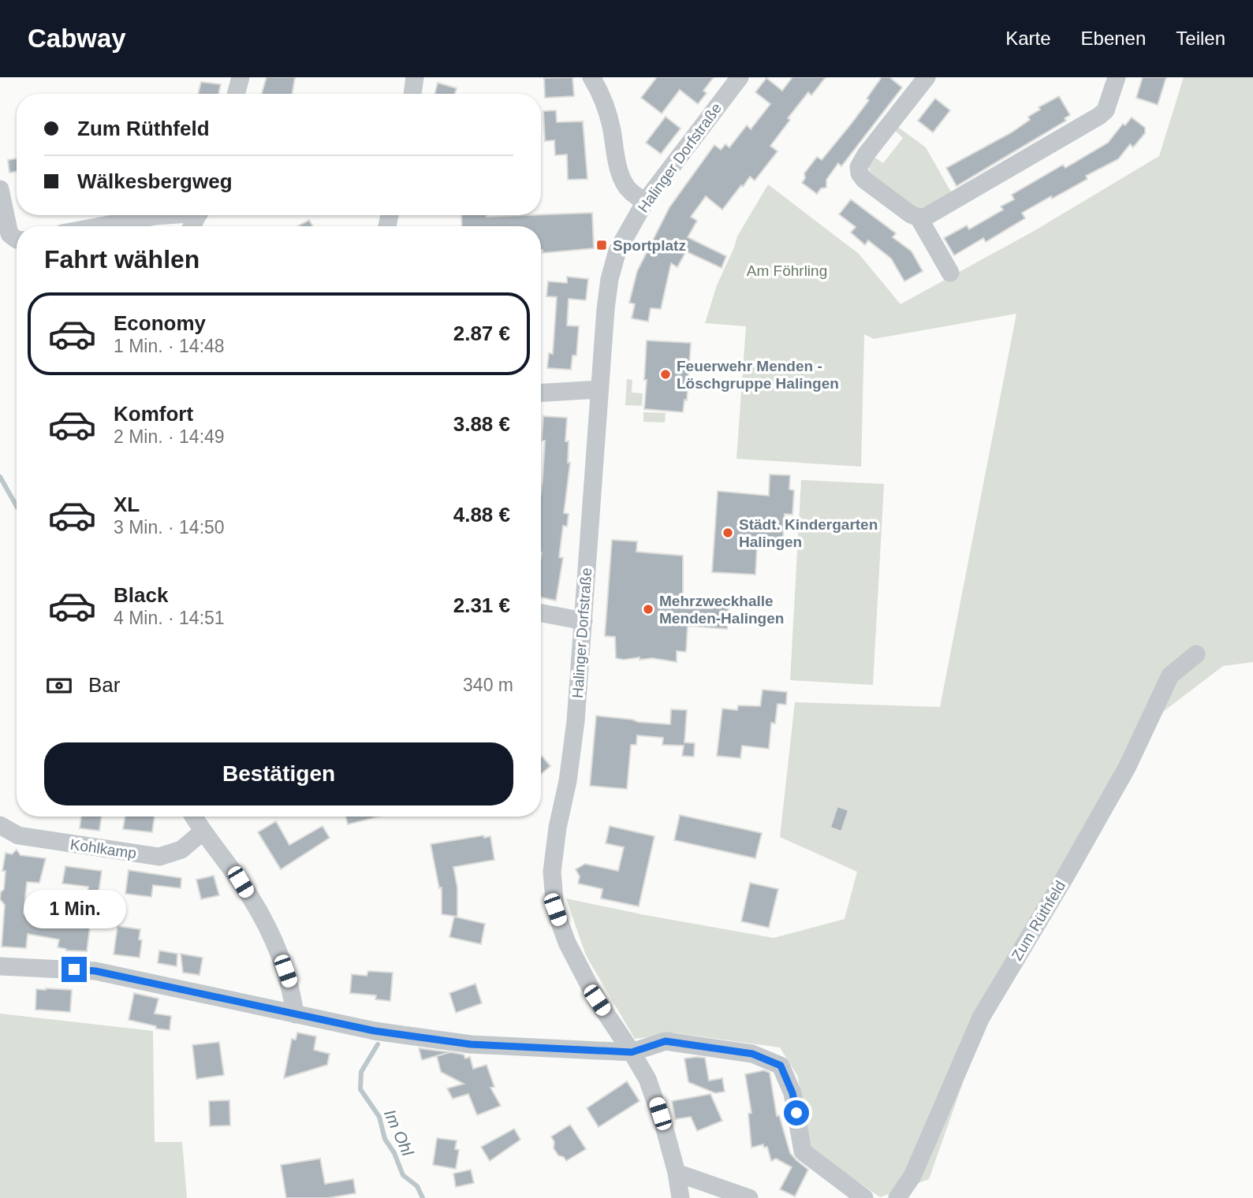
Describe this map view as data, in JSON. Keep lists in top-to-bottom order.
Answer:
{
  "streets": {
    "street": ["Halinger Dorfstraße", "Kohlkamp", "Zum Rüthfeld"]
  },
  "water": ["Im Ohl"],
  "parks": ["Am Föhrling"],
  "places": {
    "transit": ["Sportplatz"],
    "other": ["Feuerwehr Menden - Löschgruppe Halingen", "Städt. Kindergarten Halingen", "Mehrzweckhalle Menden-Halingen"]
  },
  "page": {
    "header": "Cabway",
    "nav": ["Karte", "Ebenen", "Teilen"],
    "banner": ["Zum Rüthfeld", "Wälkesbergweg"],
    "heading": "Fahrt wählen",
    "list": [
      {
        "name": "Economy",
        "note": "1 Min. · 14:48",
        "value": "2.87 €"
      },
      {
        "name": "Komfort",
        "note": "2 Min. · 14:49",
        "value": "3.88 €"
      },
      {
        "name": "XL",
        "note": "3 Min. · 14:50",
        "value": "4.88 €"
      },
      {
        "name": "Black",
        "note": "4 Min. · 14:51",
        "value": "2.31 €"
      }
    ],
    "pay": ["Bar", "340 m"],
    "buttons": "Bestätigen",
    "bubble": "1 Min."
  }
}
